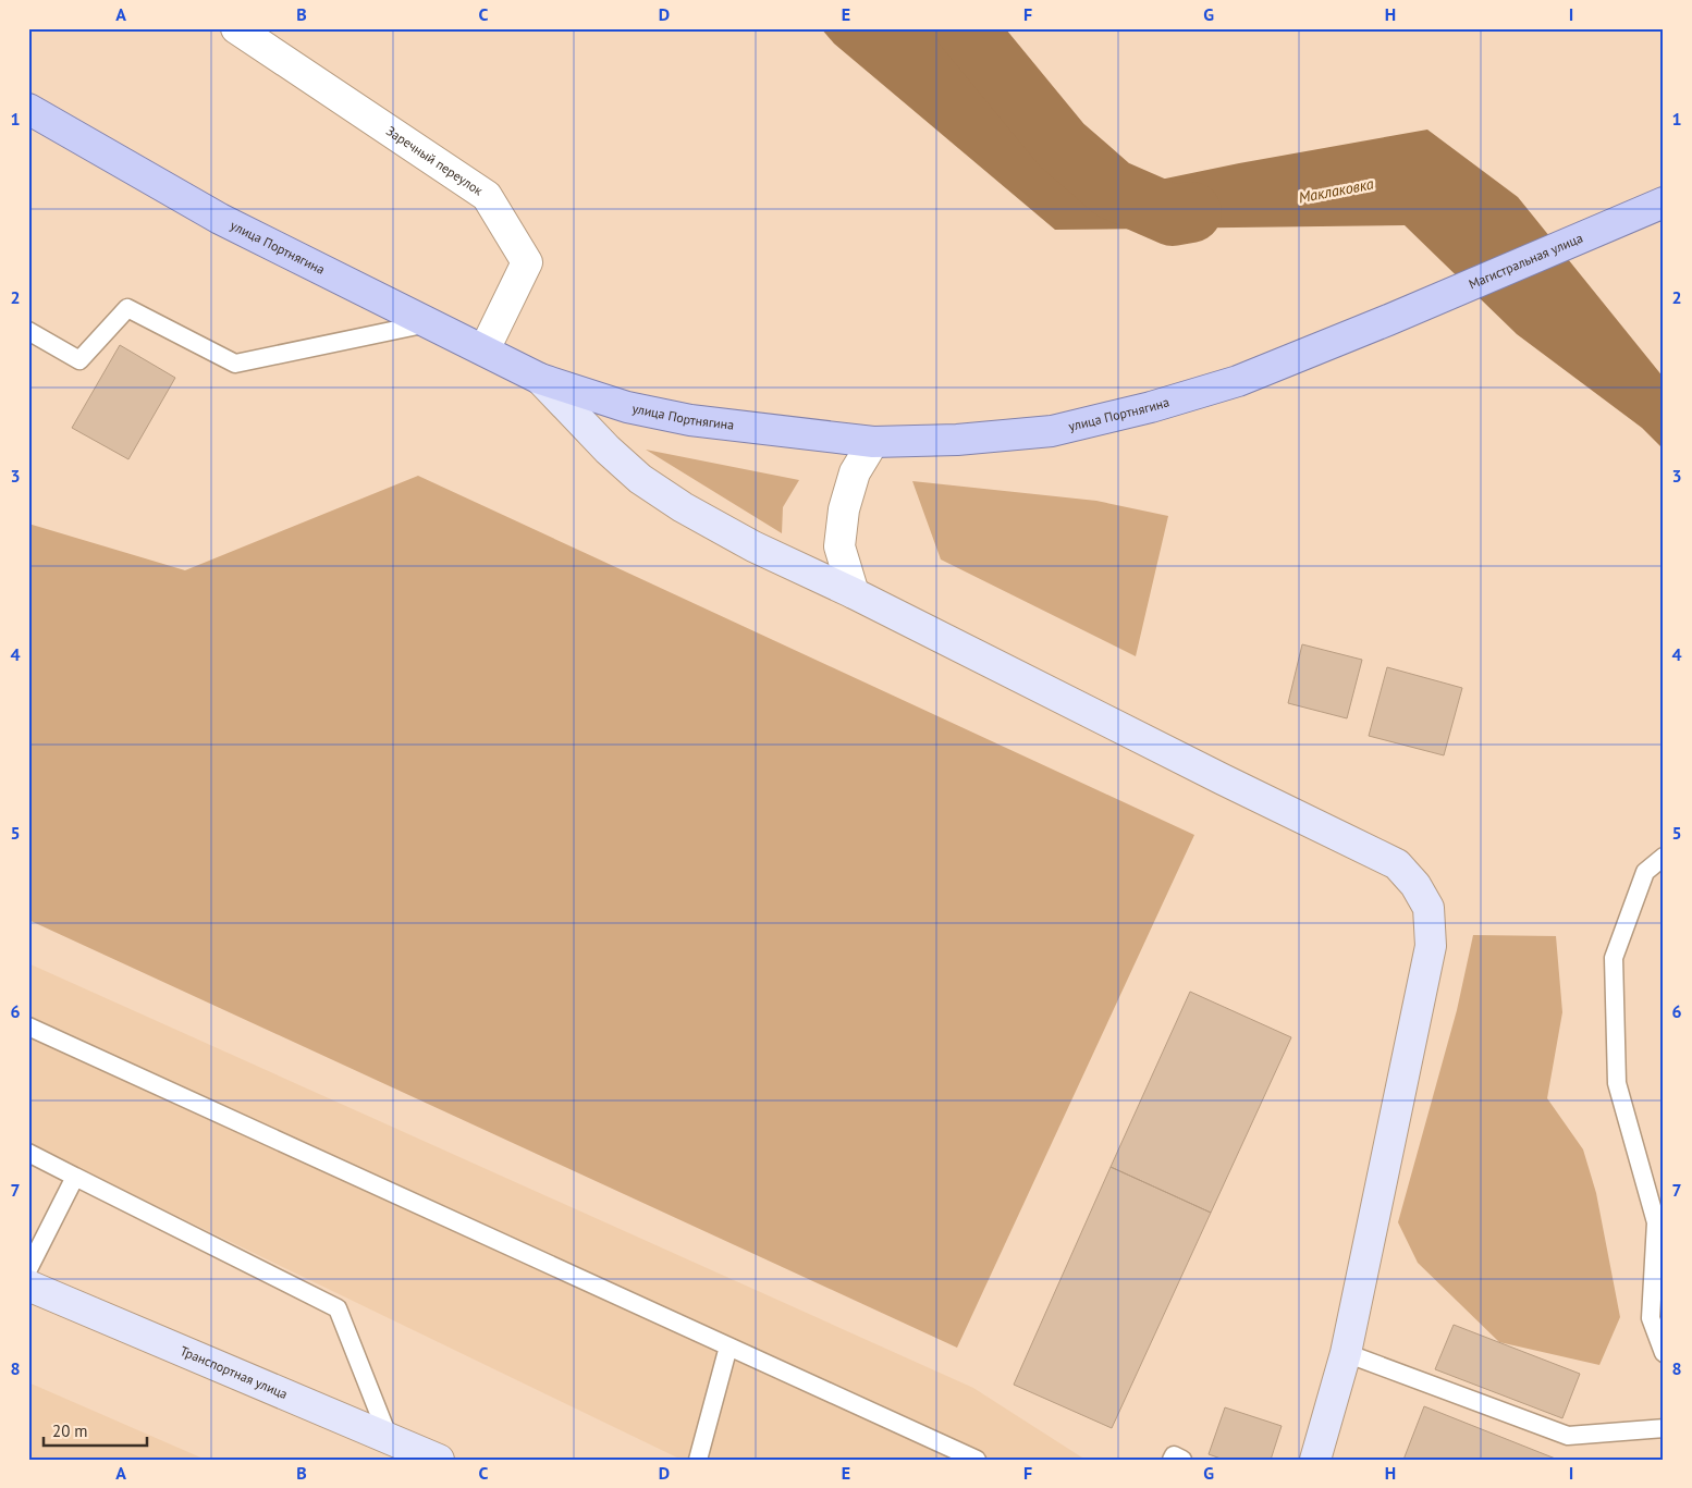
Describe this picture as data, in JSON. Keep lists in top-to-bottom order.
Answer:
{
  "streets": {
    "main road": ["улица Портнягина", "Магистральная улица"],
    "street": ["Заречный переулок", "Транспортная улица"]
  },
  "crossings": [
    ["Заречный переулок", "улица Портнягина"],
    ["улица Портнягина", "Магистральная улица"]
  ],
  "water": ["Маклаковка"],
  "scale_bar": "20 m",
  "grid": {
    "columns": [
      "A",
      "B",
      "C",
      "D",
      "E",
      "F",
      "G",
      "H",
      "I"
    ],
    "rows": [
      "1",
      "2",
      "3",
      "4",
      "5",
      "6",
      "7",
      "8"
    ]
  }
}
